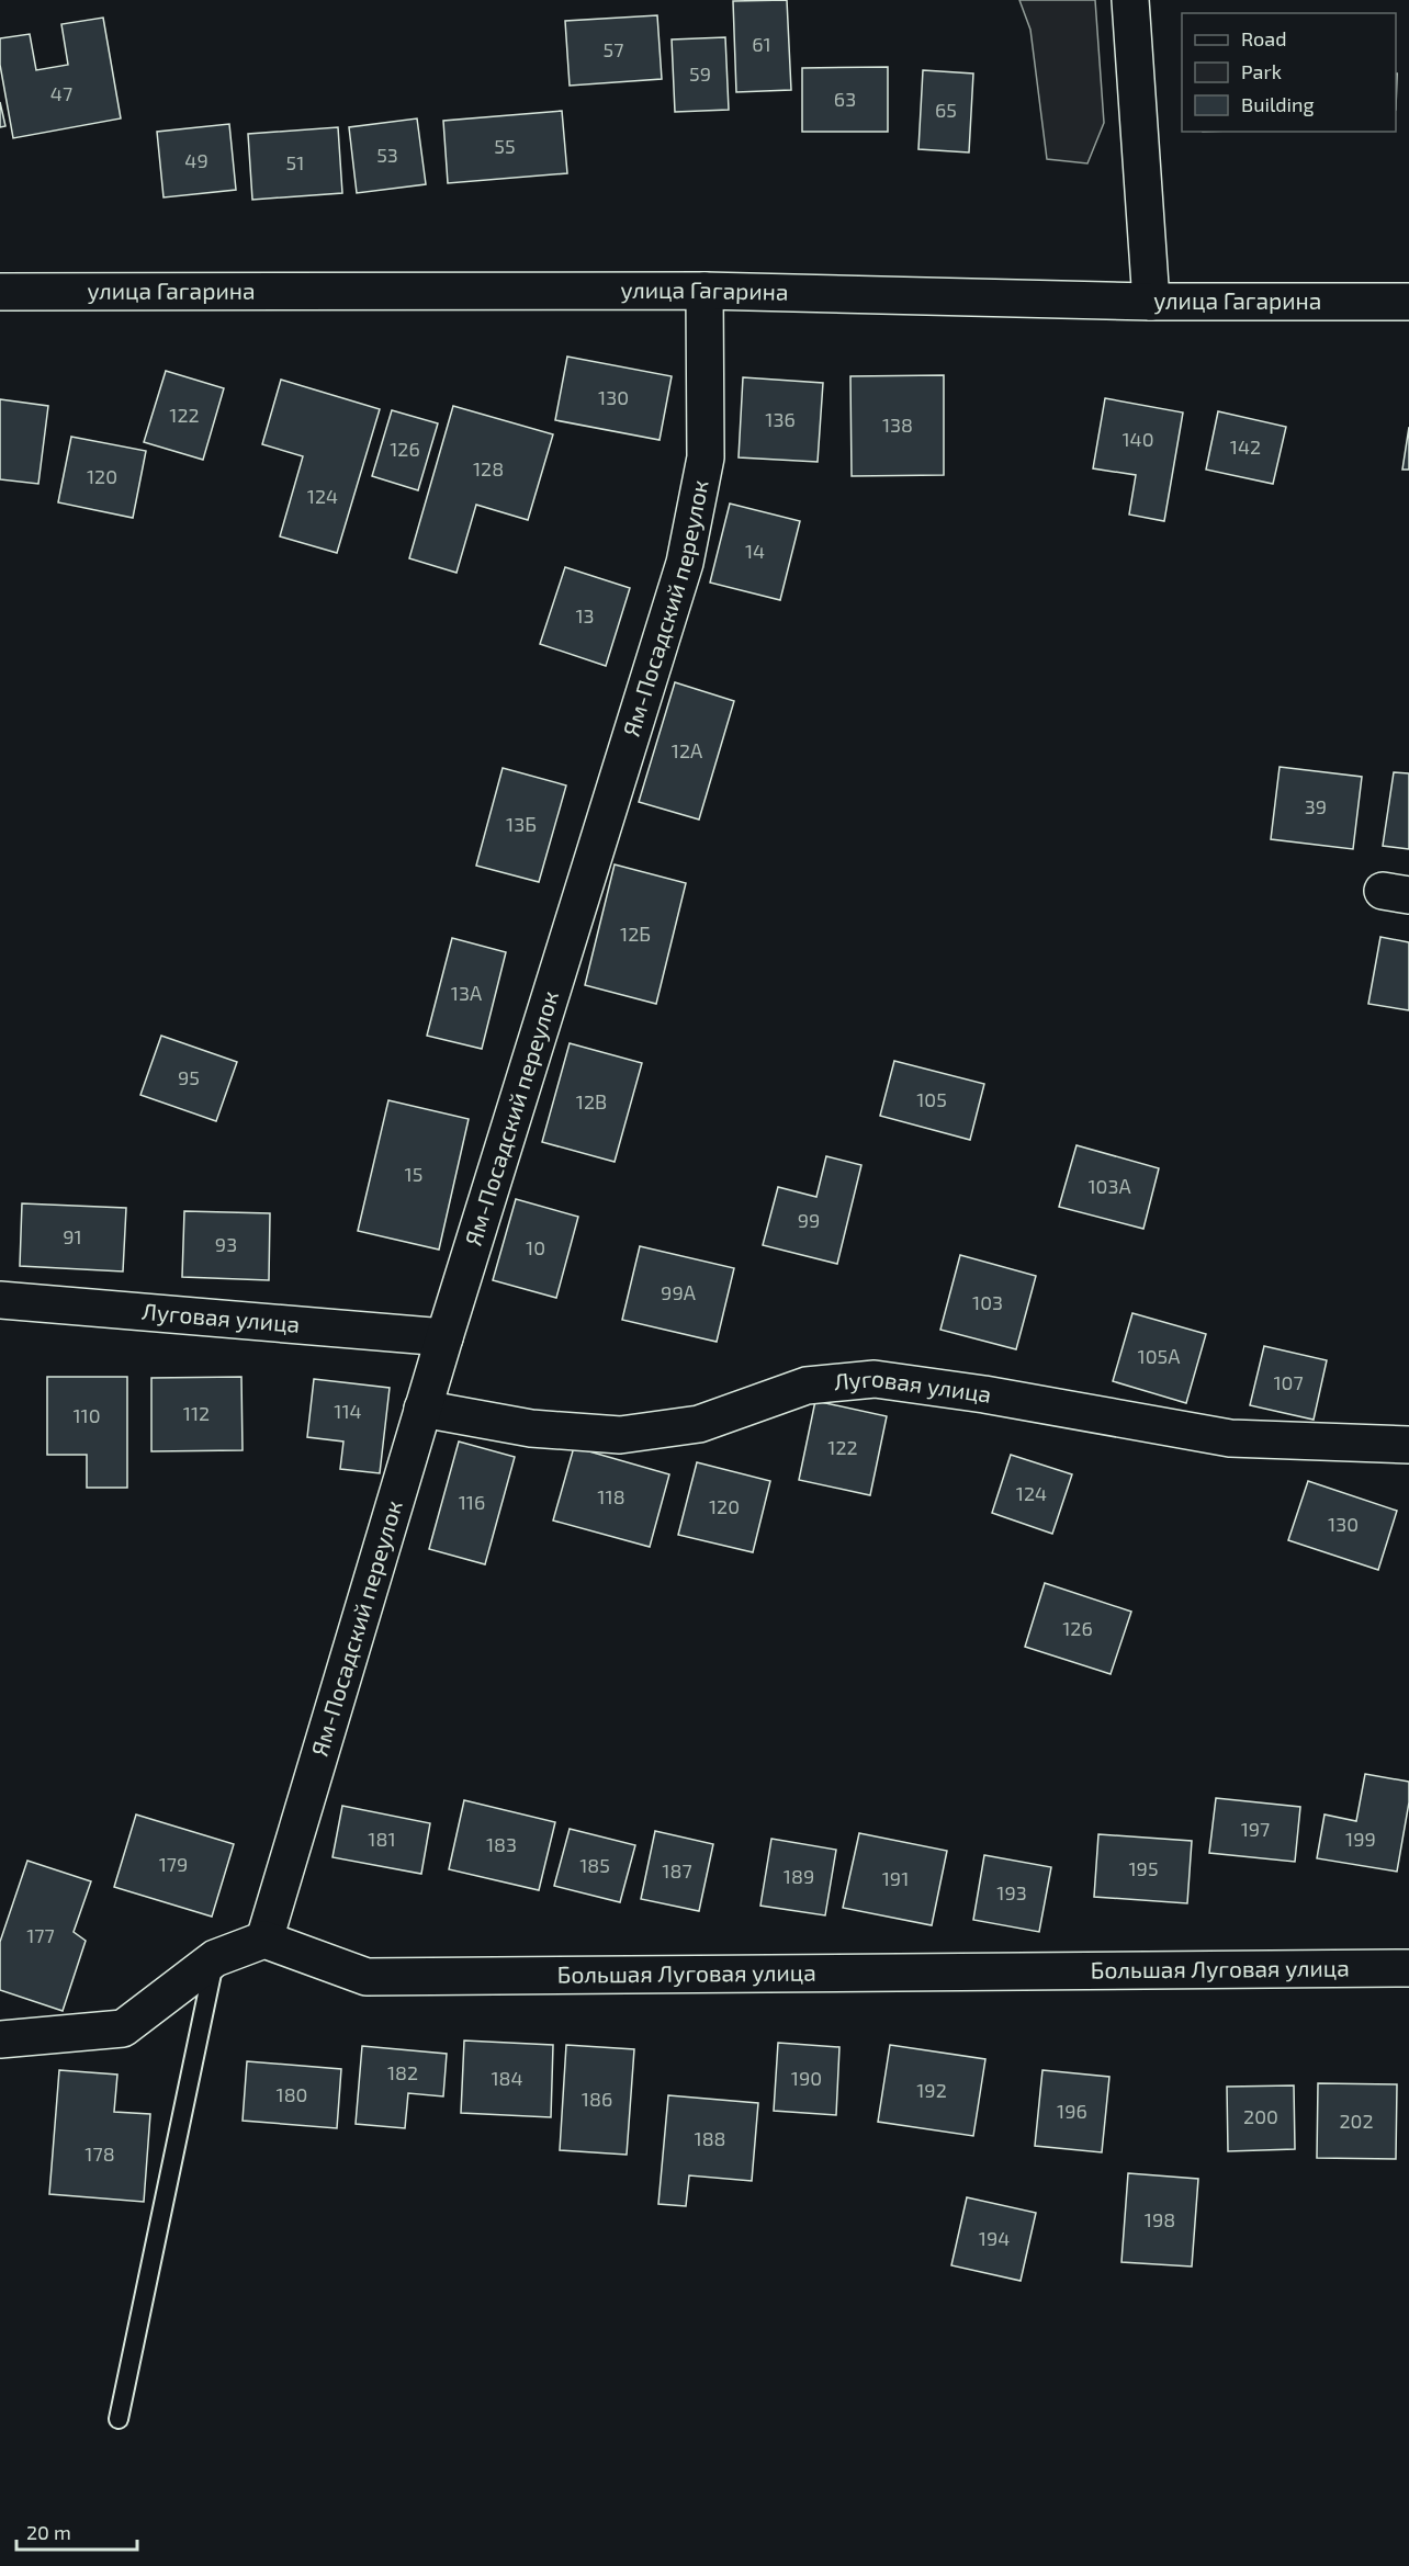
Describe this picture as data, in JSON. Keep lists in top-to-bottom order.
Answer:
{
  "streets": {
    "street": [
      "улица Гагарина",
      "Ям-Посадский переулок",
      "Луговая улица",
      "Большая Луговая улица"
    ]
  },
  "crossings": [
    ["улица Гагарина", "Ям-Посадский переулок"],
    ["Ям-Посадский переулок", "Луговая улица"],
    ["Ям-Посадский переулок", "Большая Луговая улица"]
  ],
  "house_numbers": [
    "61",
    "57",
    "59",
    "47",
    "63",
    "65",
    "55",
    "53",
    "49",
    "51",
    "130",
    "122",
    "136",
    "138",
    "140",
    "142",
    "126",
    "128",
    "120",
    "124",
    "14",
    "13",
    "12А",
    "39",
    "13Б",
    "12Б",
    "13А",
    "95",
    "105",
    "12В",
    "15",
    "103А",
    "99",
    "91",
    "93",
    "10",
    "99А",
    "103",
    "105А",
    "107",
    "114",
    "112",
    "110",
    "122",
    "124",
    "118",
    "116",
    "120",
    "130",
    "126",
    "197",
    "181",
    "199",
    "183",
    "179",
    "185",
    "195",
    "187",
    "189",
    "191",
    "193",
    "177",
    "182",
    "184",
    "190",
    "192",
    "180",
    "186",
    "196",
    "200",
    "202",
    "188",
    "178",
    "198",
    "194"
  ],
  "legend": ["Road", "Park", "Building"],
  "scale_bar": "20 m"
}
